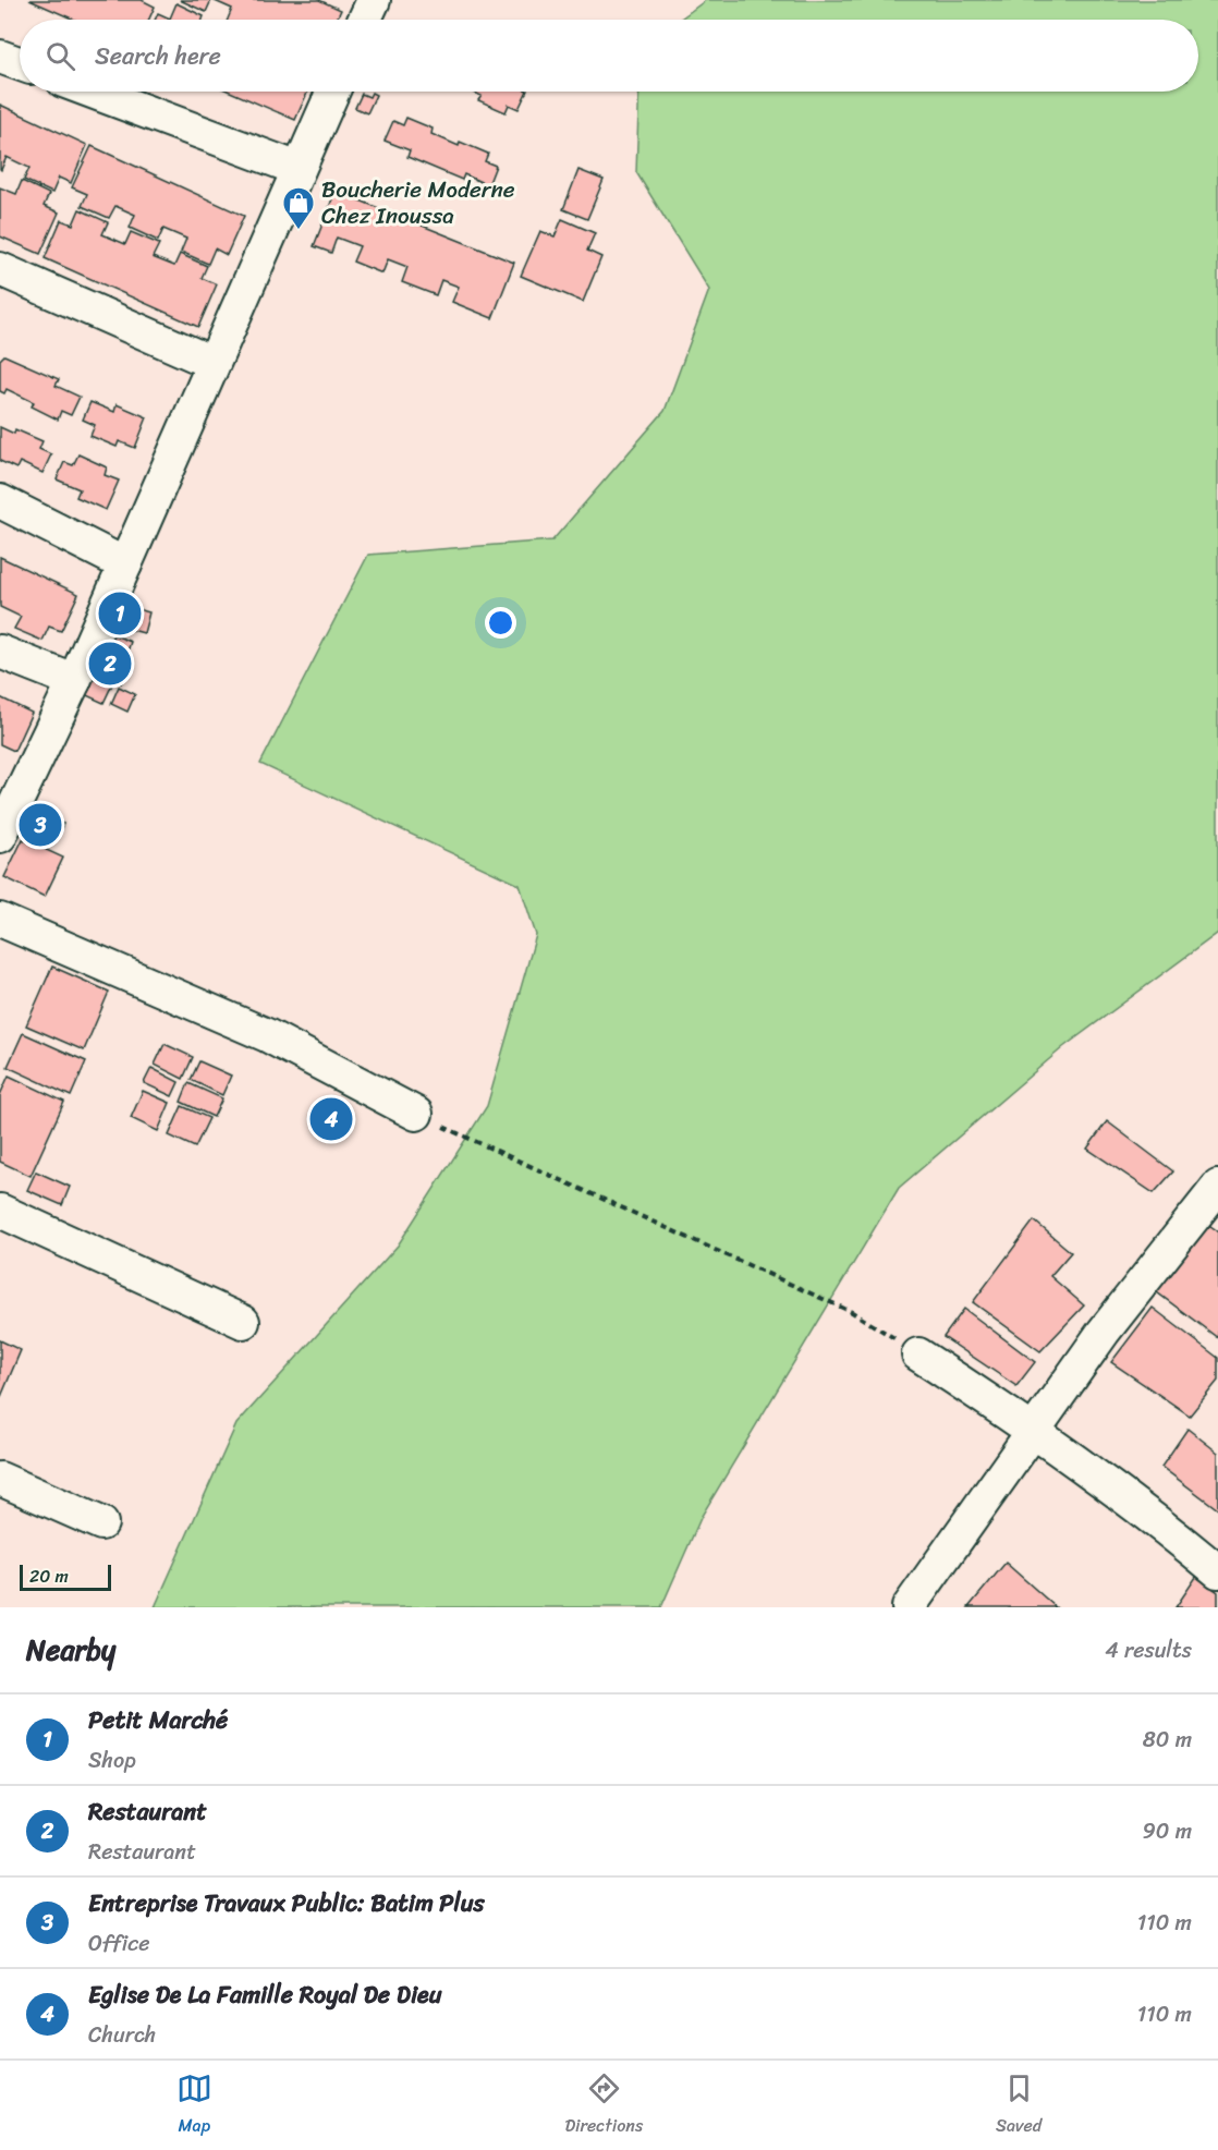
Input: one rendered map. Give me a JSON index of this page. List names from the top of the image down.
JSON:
{
  "places": {
    "shop": ["Boucherie Moderne Chez Inoussa"]
  },
  "scale_bar": "20 m",
  "page": {
    "search": "Search here",
    "pins": [
      "1",
      "2",
      "3",
      "4"
    ],
    "scale": "20 m",
    "heading": ["Nearby", "4 results"],
    "list": [
      {
        "mark": "1",
        "name": "Petit Marché",
        "note": "Shop",
        "value": "80 m"
      },
      {
        "mark": "2",
        "name": "Restaurant",
        "note": "Restaurant",
        "value": "90 m"
      },
      {
        "mark": "3",
        "name": "Entreprise Travaux Public: Batim Plus",
        "note": "Office",
        "value": "110 m"
      },
      {
        "mark": "4",
        "name": "Eglise De La Famille Royal De Dieu",
        "note": "Church",
        "value": "110 m"
      }
    ],
    "nav": ["Map", "Directions", "Saved"]
  }
}
